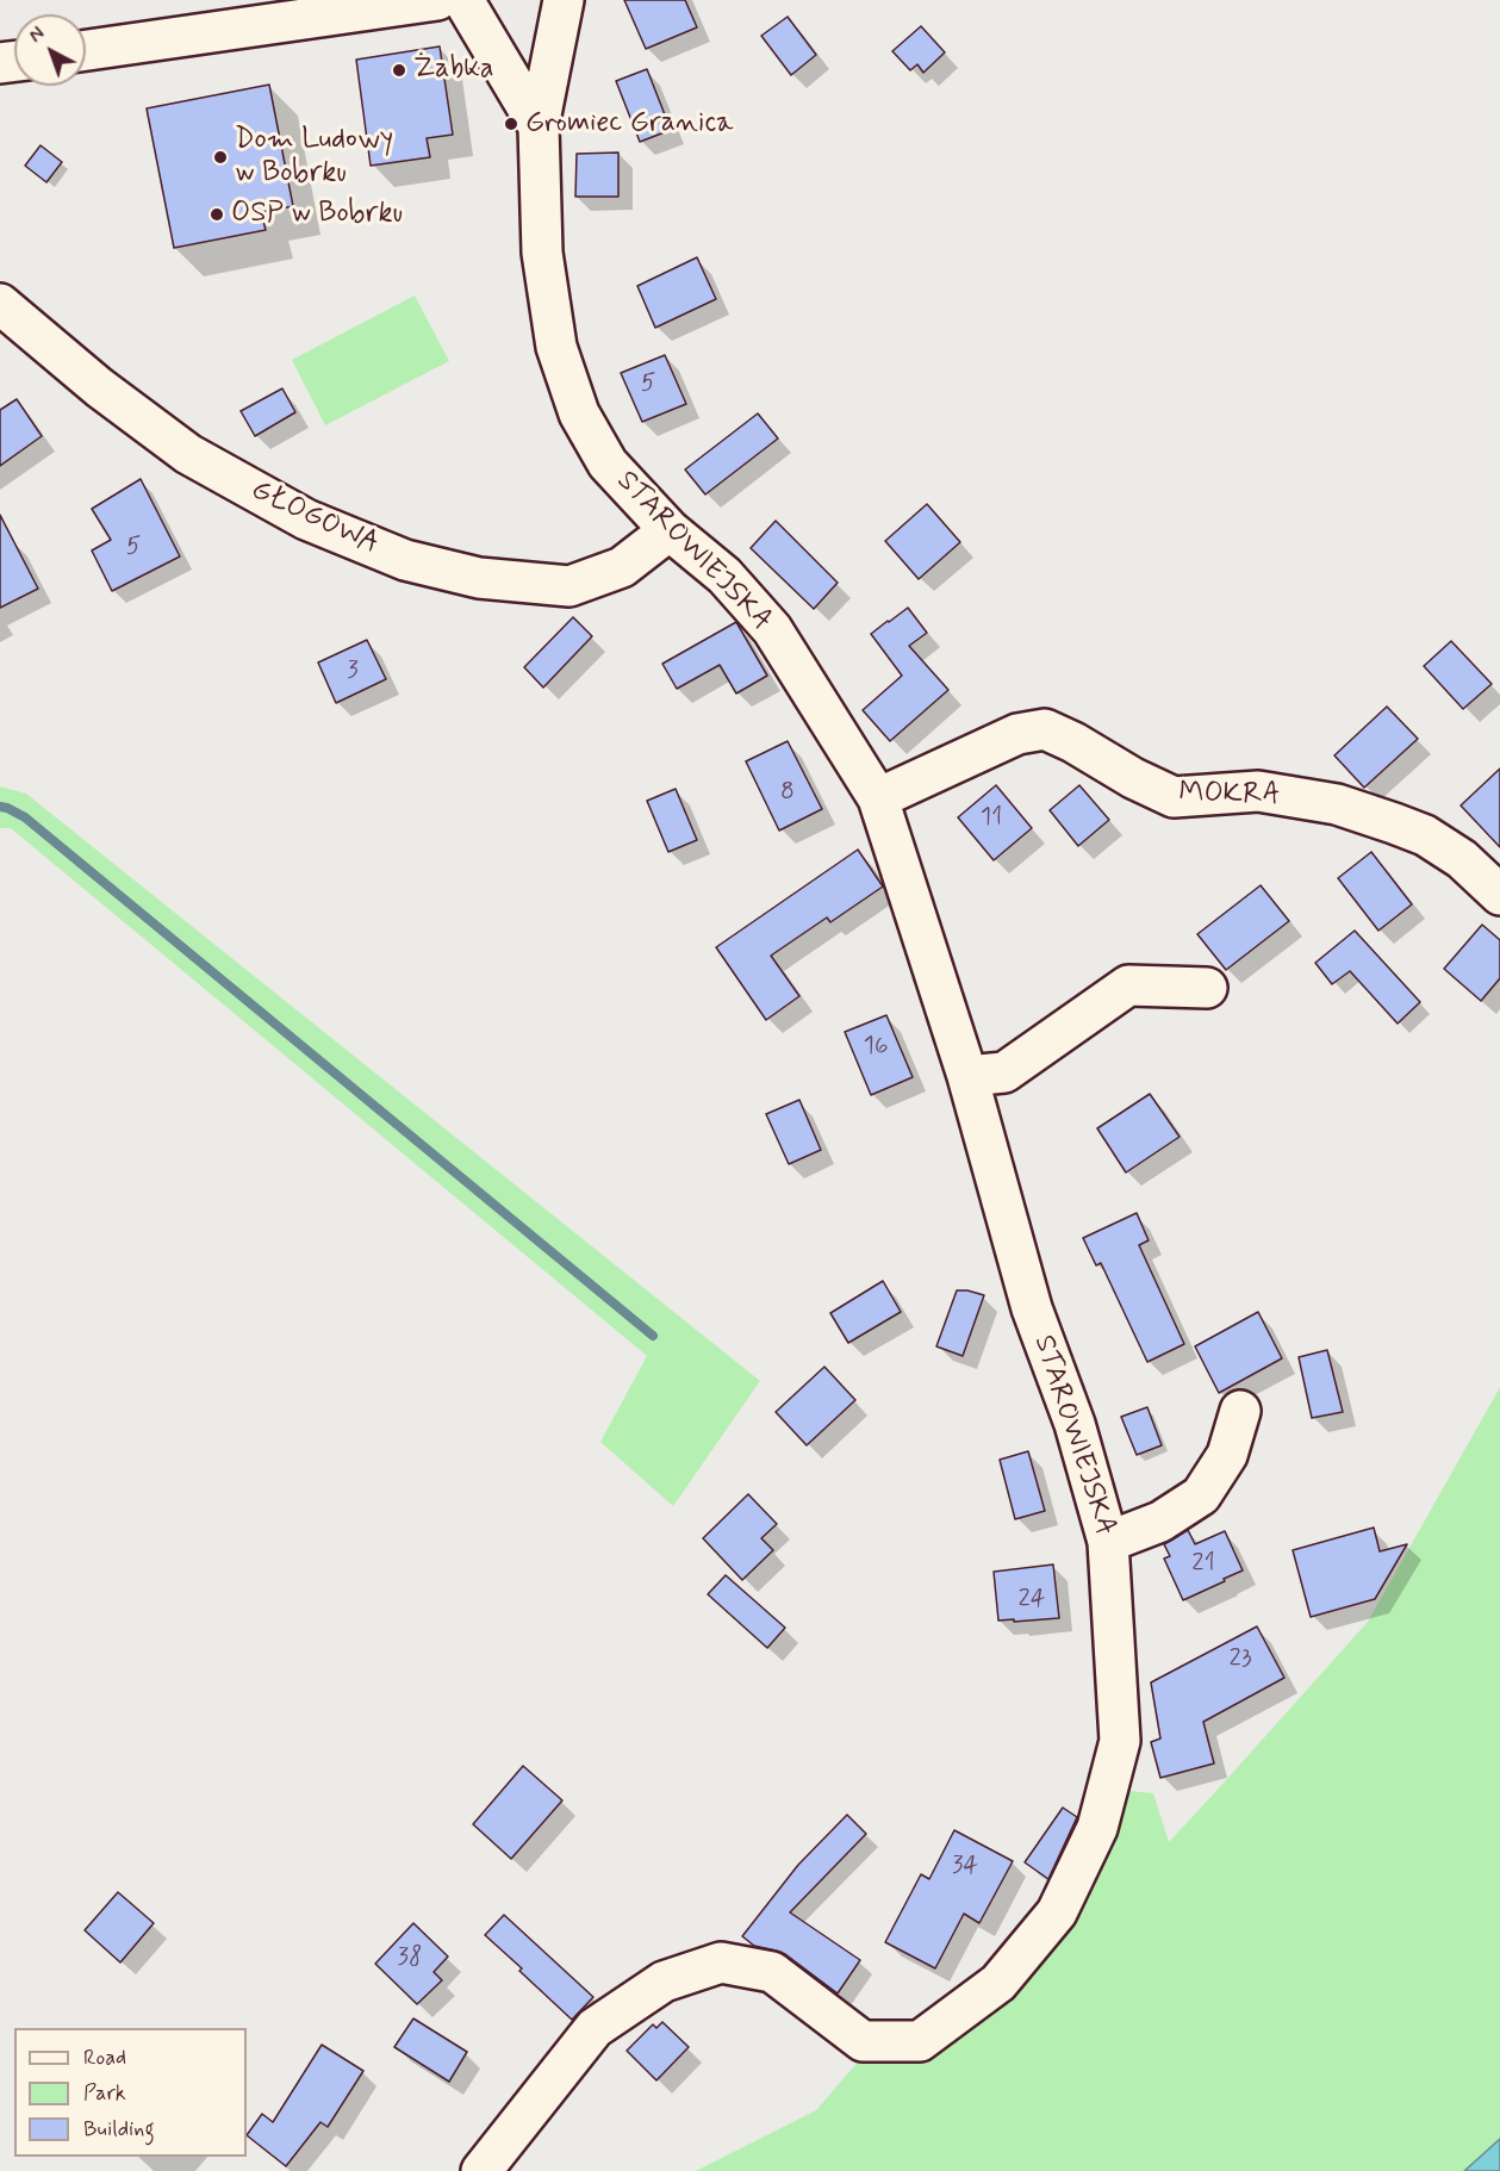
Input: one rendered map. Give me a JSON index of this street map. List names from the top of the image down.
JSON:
{
  "streets": {
    "street": ["GŁOGOWA", "STAROWIEJSKA", "MOKRA"]
  },
  "crossings": [
    ["GŁOGOWA", "STAROWIEJSKA"],
    ["STAROWIEJSKA", "MOKRA"]
  ],
  "places": [
    "Żabka",
    "Gromiec Granica",
    "Dom Ludowy w Bobrku",
    "OSP w Bobrku"
  ],
  "house_numbers": [
    "5",
    "5",
    "3",
    "8",
    "11",
    "16",
    "21",
    "24",
    "23",
    "34",
    "38"
  ],
  "legend": ["Road", "Park", "Building"],
  "north": "top left"
}
